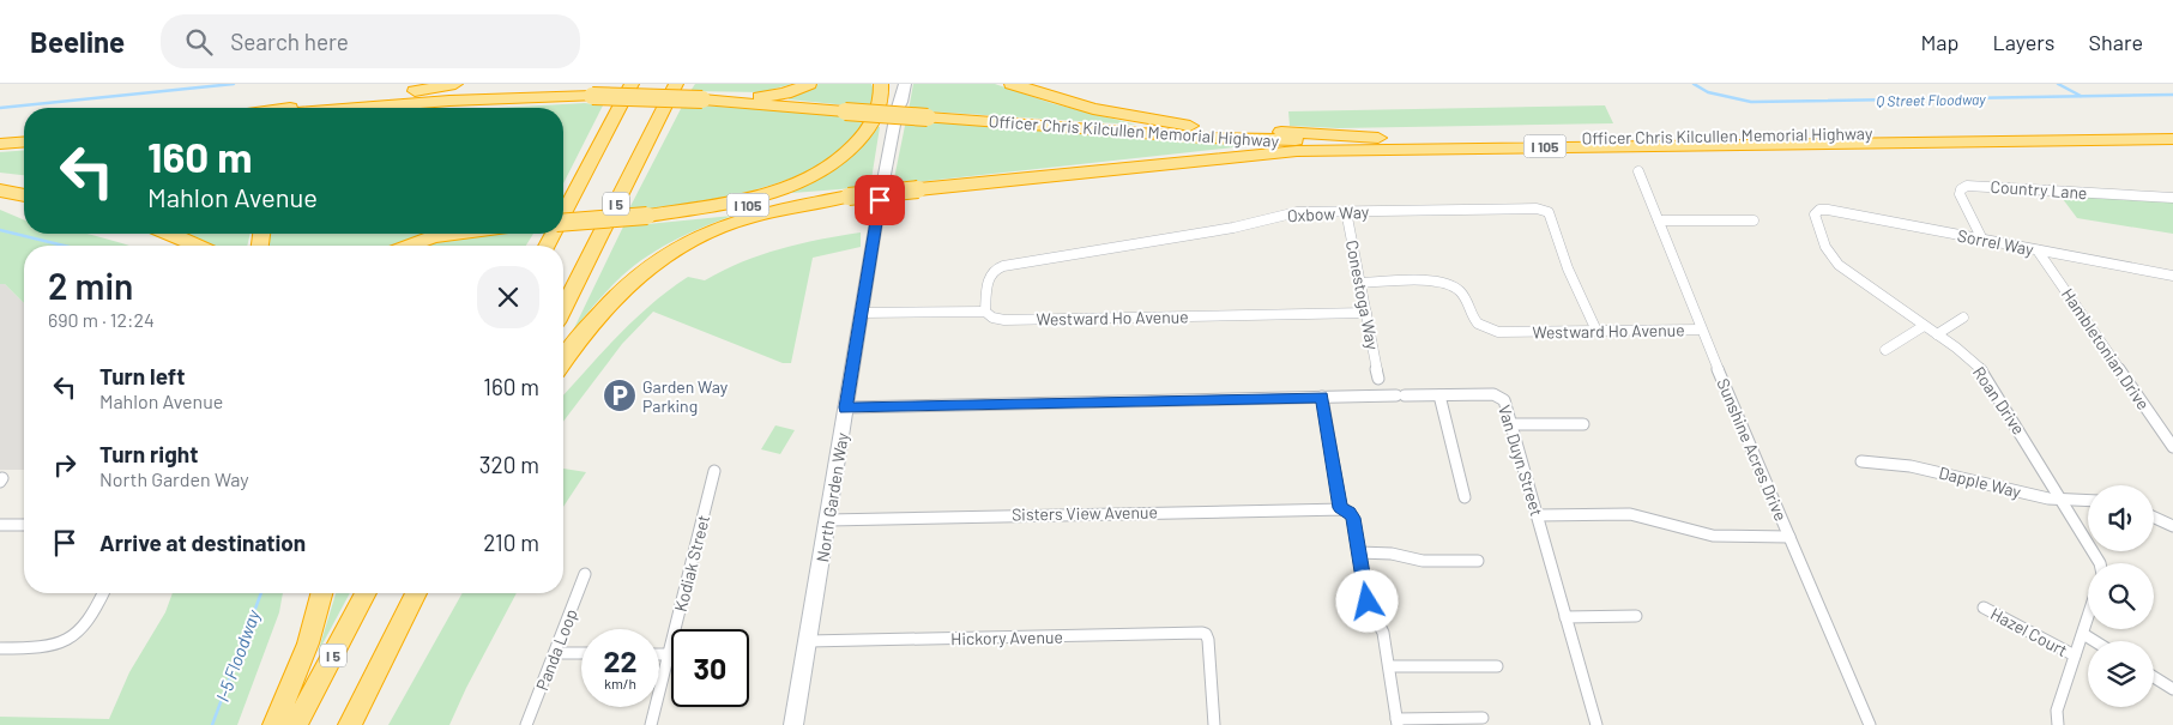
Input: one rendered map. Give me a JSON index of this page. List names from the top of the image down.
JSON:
{
  "streets": {
    "highway": ["Officer Chris Kilcullen Memorial Highway", "I 105", "I 5"],
    "street": [
      "Country Lane",
      "Oxbow Way",
      "Sorrel Way",
      "Conestoga Way",
      "Westward Ho Avenue",
      "Hambletonian Drive",
      "Roan Drive",
      "Sunshine Acres Drive",
      "Van Duyn Street",
      "Dapple Way",
      "North Garden Way",
      "Sisters View Avenue",
      "Kodiak Street",
      "Hazel Court",
      "Hickory Avenue",
      "Panda Loop"
    ]
  },
  "crossings": [
    ["Country Lane", "Sorrel Way"],
    ["Oxbow Way", "Conestoga Way"],
    ["Oxbow Way", "Westward Ho Avenue"],
    ["Sorrel Way", "Hambletonian Drive"],
    ["Sorrel Way", "Roan Drive"],
    ["Conestoga Way", "Westward Ho Avenue"],
    ["Westward Ho Avenue", "Sunshine Acres Drive"],
    ["Westward Ho Avenue", "North Garden Way"],
    ["Roan Drive", "Dapple Way"],
    ["Van Duyn Street", "North Garden Way"],
    ["North Garden Way", "Sisters View Avenue"],
    ["North Garden Way", "Hickory Avenue"]
  ],
  "water": ["Q Street Floodway", "I-5 Floodway"],
  "places": {
    "parking": ["Garden Way Parking"]
  },
  "page": {
    "header": "Beeline",
    "search": "Search here",
    "nav": ["Map", "Layers", "Share"],
    "turn": ["160 m", "Mahlon Avenue"],
    "heading": ["2 min", "690 m · 12:24"],
    "list": [
      {
        "name": "Turn left",
        "note": "Mahlon Avenue",
        "value": "160 m"
      },
      {
        "name": "Turn right",
        "note": "North Garden Way",
        "value": "320 m"
      },
      {
        "name": "Arrive at destination",
        "value": "210 m"
      }
    ],
    "speed": "22 km/h",
    "limit": "30"
  }
}
